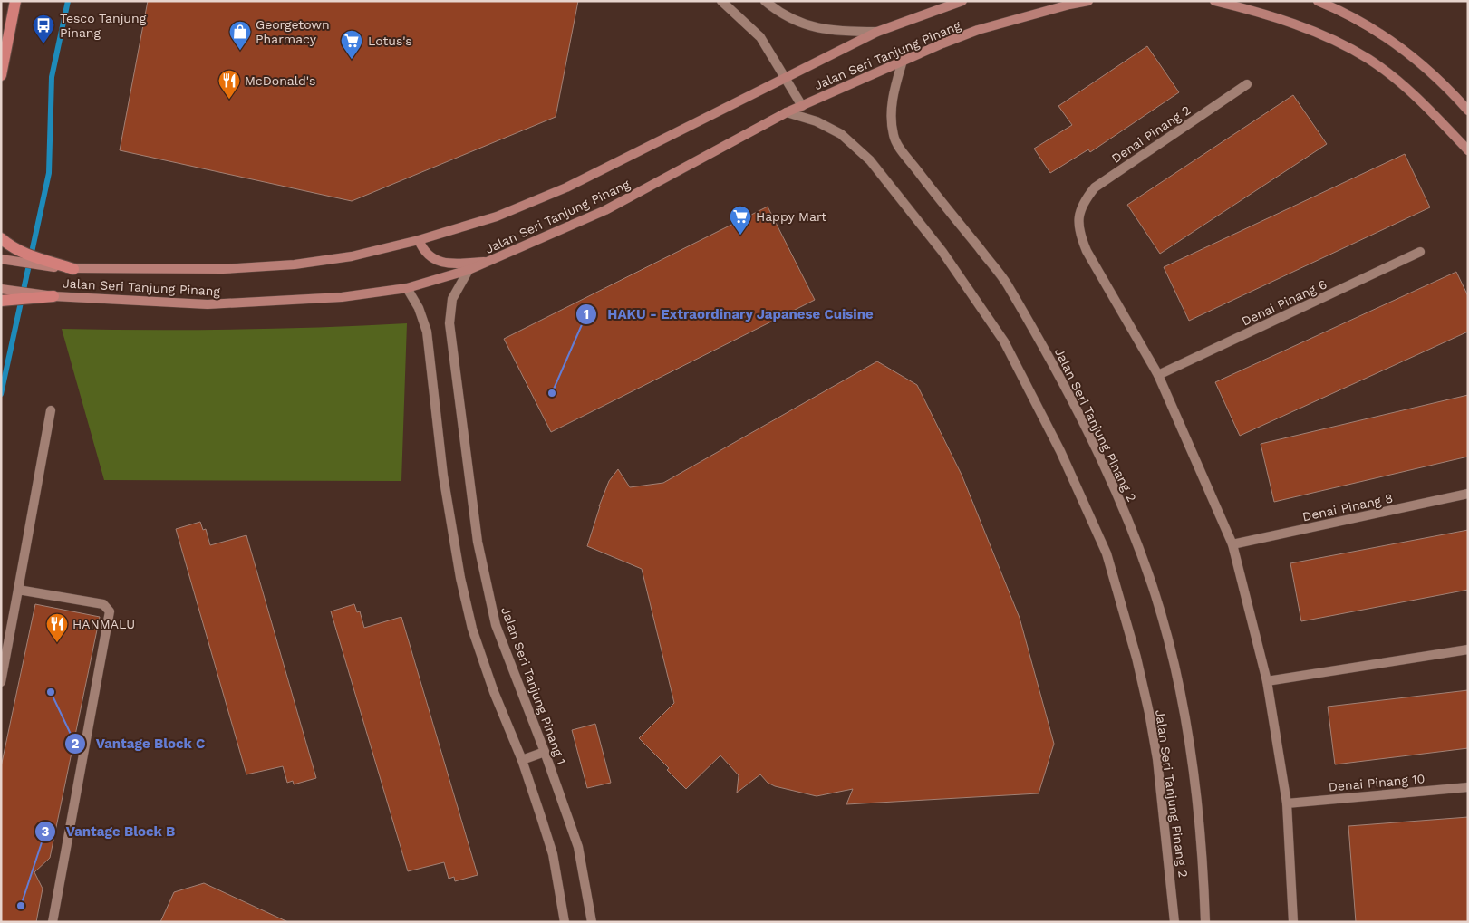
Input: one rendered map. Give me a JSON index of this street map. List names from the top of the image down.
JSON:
{
  "streets": {
    "main road": ["Jalan Seri Tanjung Pinang"],
    "street": [
      "Denai Pinang 2",
      "Denai Pinang 6",
      "Jalan Seri Tanjung Pinang 2",
      "Denai Pinang 8",
      "Jalan Seri Tanjung Pinang 1",
      "Denai Pinang 10"
    ]
  },
  "crossings": [
    ["Jalan Seri Tanjung Pinang", "Jalan Seri Tanjung Pinang 2"],
    ["Jalan Seri Tanjung Pinang", "Jalan Seri Tanjung Pinang 1"],
    ["Denai Pinang 2", "Denai Pinang 6"]
  ],
  "places": {
    "bus stop": ["Tesco Tanjung Pinang"],
    "shop": ["Georgetown Pharmacy"],
    "supermarket": ["Lotus's", "Happy Mart"],
    "restaurant": ["McDonald's", "HANMALU"],
    "other": ["HAKU - Extraordinary Japanese Cuisine", "Vantage Block C", "Vantage Block B"]
  }
}
